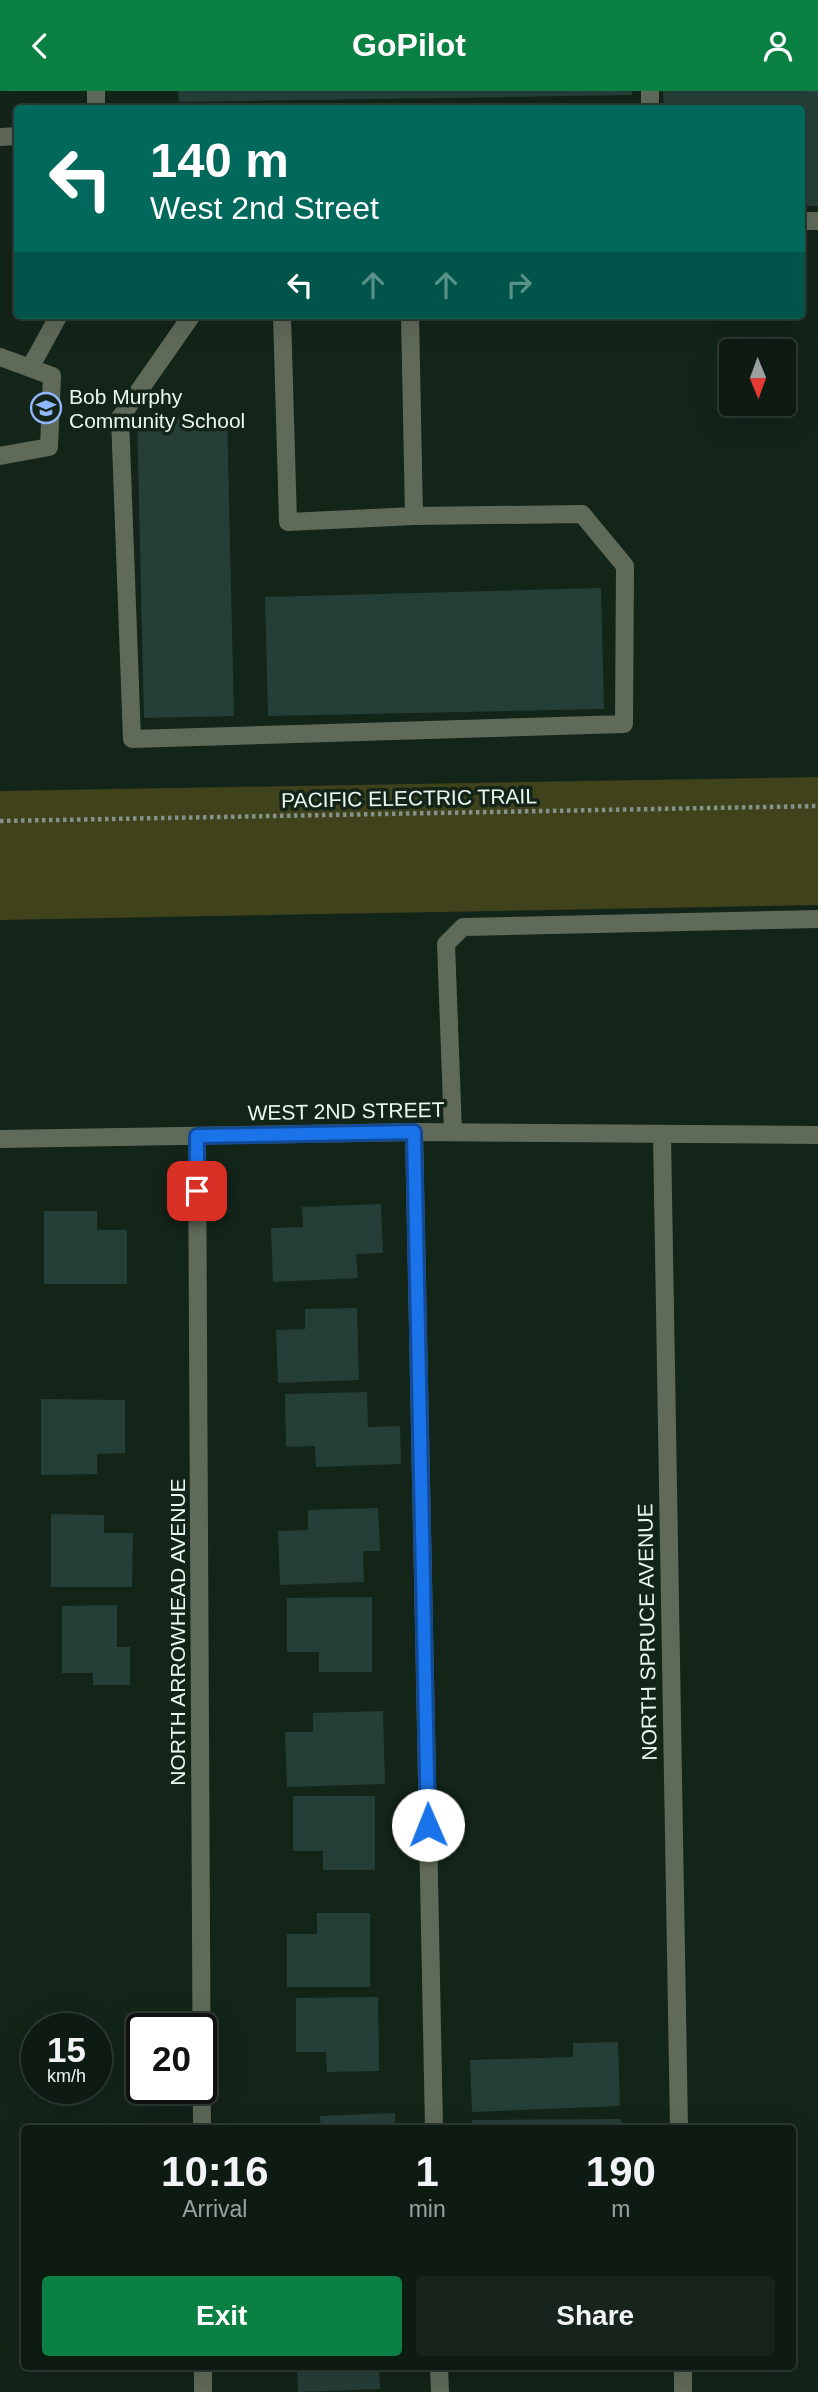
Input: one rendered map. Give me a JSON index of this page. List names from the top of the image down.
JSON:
{
  "streets": {
    "street": ["WEST 2ND STREET", "NORTH ARROWHEAD AVENUE", "NORTH SPRUCE AVENUE"],
    "path": ["PACIFIC ELECTRIC TRAIL"]
  },
  "crossings": [
    ["WEST 2ND STREET", "NORTH ARROWHEAD AVENUE"],
    ["WEST 2ND STREET", "NORTH SPRUCE AVENUE"]
  ],
  "places": {
    "school or university": ["Bob Murphy Community School"]
  },
  "north": "bottom",
  "page": {
    "header": "GoPilot",
    "turn": ["140 m", "West 2nd Street"],
    "speed": "15 km/h",
    "limit": "20",
    "eta": [
      "10:16",
      "Arrival",
      "1",
      "min",
      "190",
      "m"
    ],
    "buttons": ["Exit", "Share"]
  }
}
